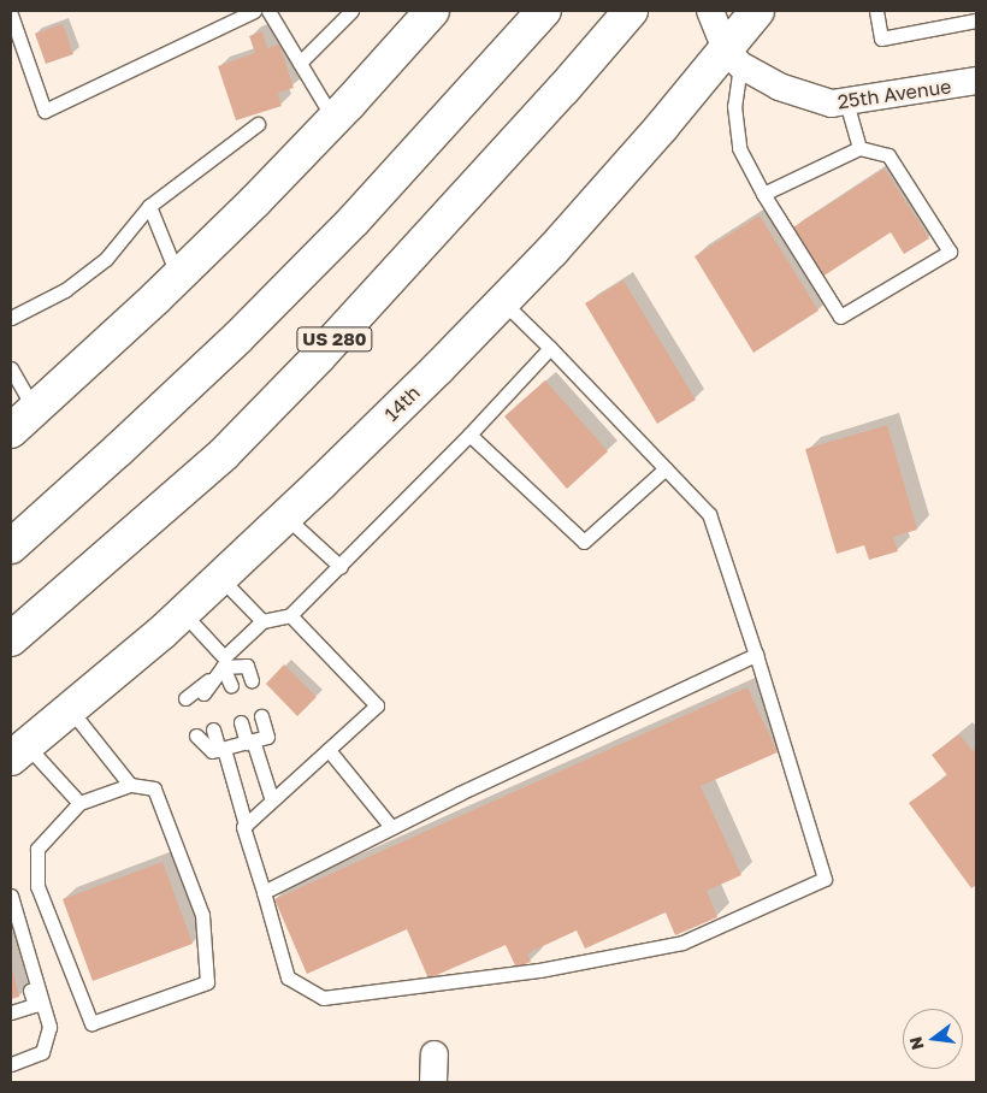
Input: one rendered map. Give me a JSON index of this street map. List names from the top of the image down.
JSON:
{
  "streets": {
    "main road": ["US 280", "14th"],
    "street": ["25th Avenue"]
  },
  "crossings": [
    ["25th Avenue", "14th"]
  ],
  "north": "left"
}
